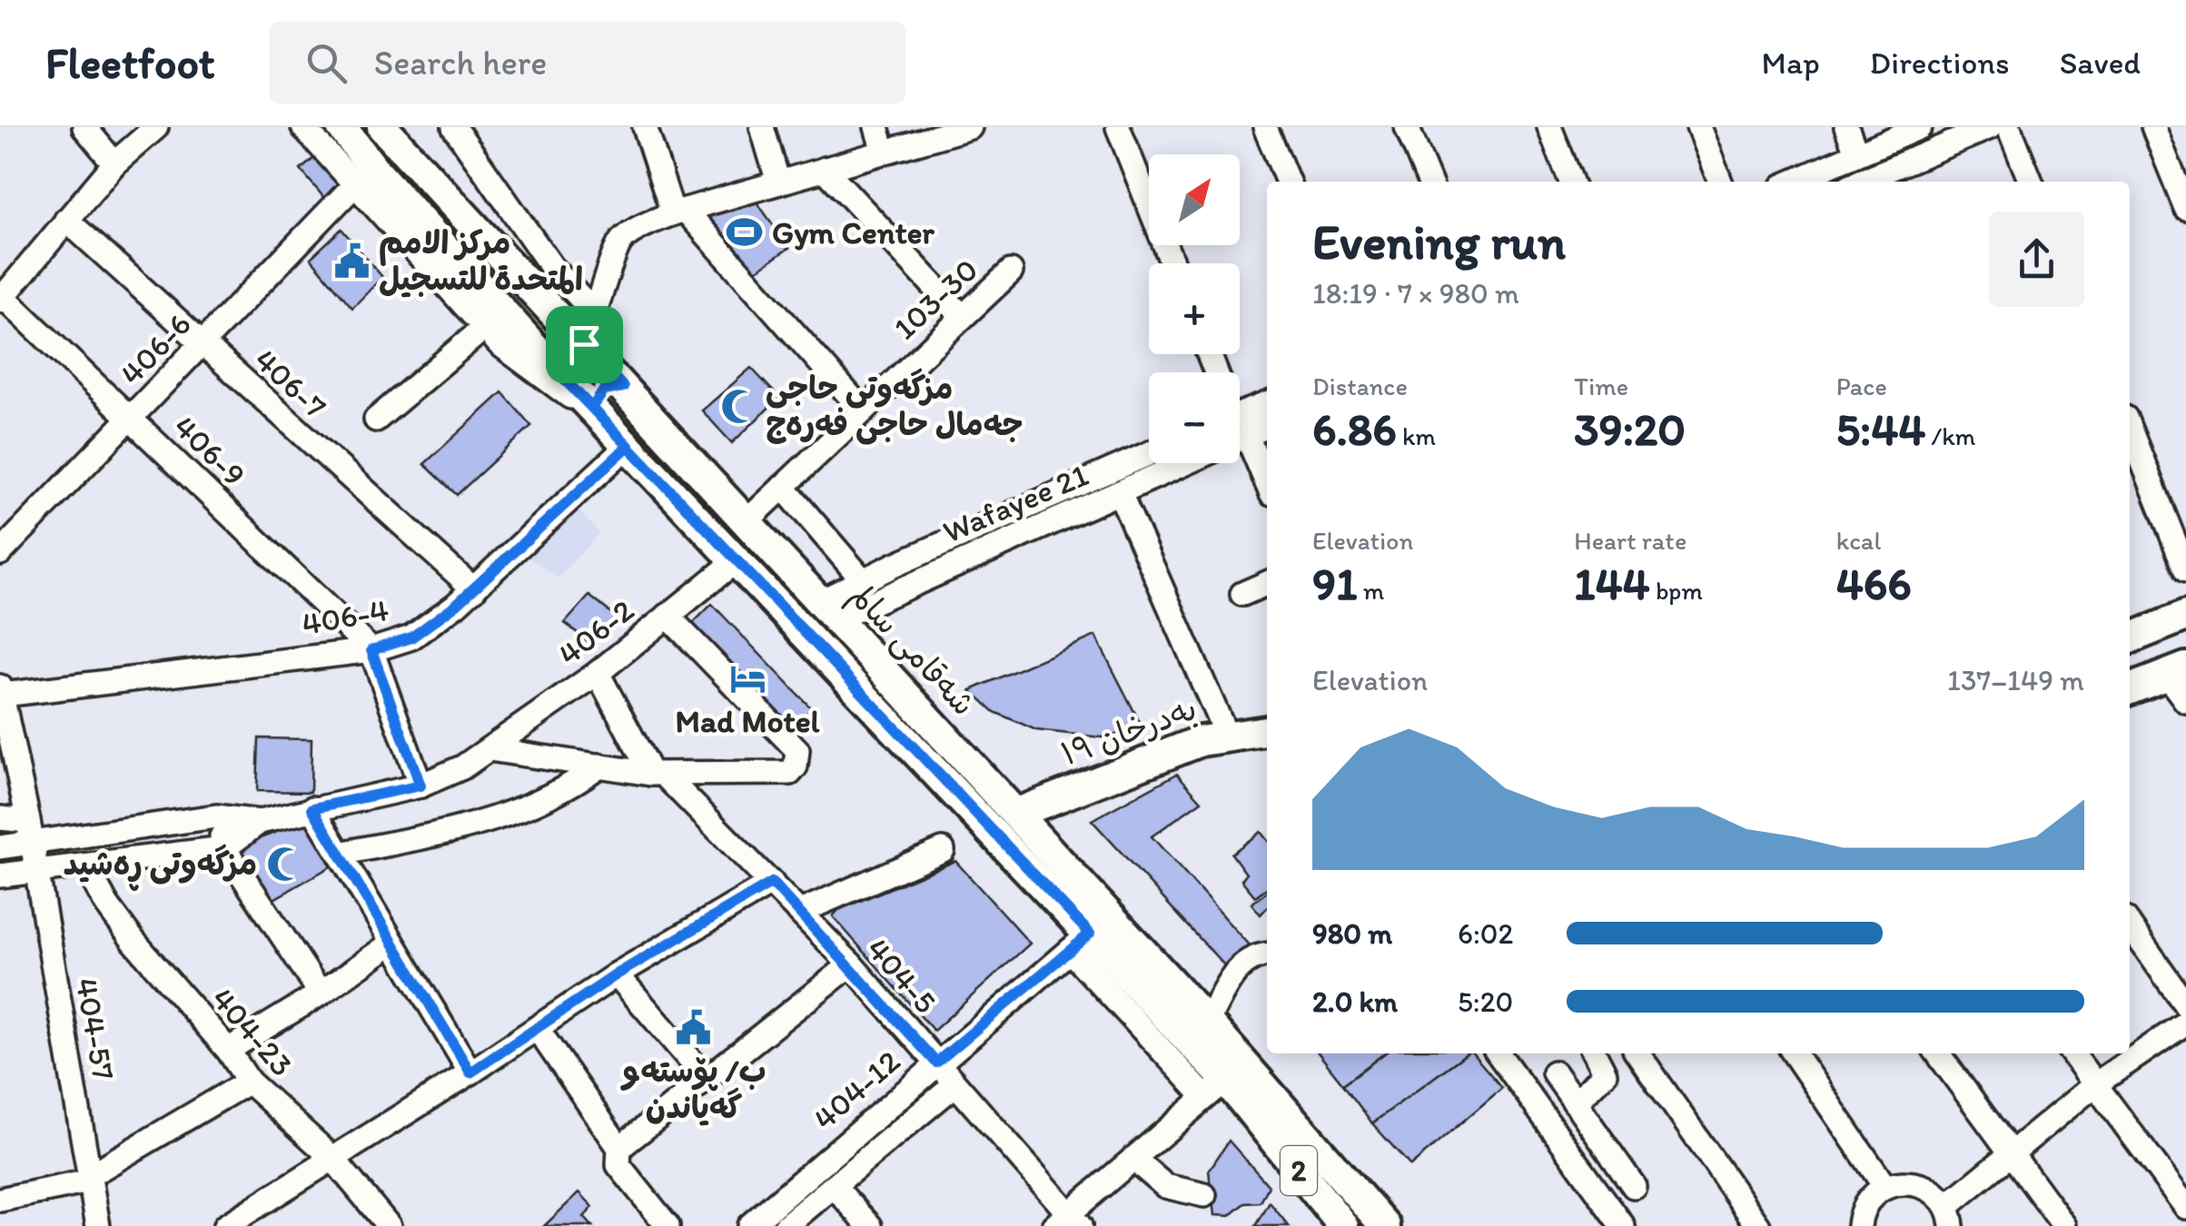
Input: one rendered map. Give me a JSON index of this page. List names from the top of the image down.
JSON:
{
  "streets": {
    "main road": ["شەقامی سالم", "بەدرخان ١٩", "2"],
    "street": [
      "103-30",
      "406-6",
      "406-7",
      "406-9",
      "Wafayee 21",
      "406-4",
      "406-2",
      "404-5",
      "404-57",
      "404-23",
      "404-12"
    ]
  },
  "crossings": [
    ["103-30", "شەقامی سالم"],
    ["406-6", "406-7"],
    ["406-6", "406-9"],
    ["406-7", "406-4"],
    ["406-9", "406-4"],
    ["Wafayee 21", "شەقامی سالم"],
    ["406-4", "شەقامی سالم"],
    ["406-4", "404-57"],
    ["406-2", "شەقامی سالم"],
    ["406-2", "404-5"],
    ["شەقامی سالم", "بەدرخان ١٩"],
    ["شەقامی سالم", "404-12"],
    ["404-5", "404-12"]
  ],
  "places": {
    "sports": ["Gym Center"],
    "public building": ["مركز الامم المتحدة للتسجيل", "ب/ پۆستەو گەیاندن"],
    "mosque": ["مزگه‌وتی حاجی جەمال حاجی فەرەج", "مزگەوتی ڕەشید"],
    "hotel": ["Mad Motel"]
  },
  "north": "top right",
  "page": {
    "header": "Fleetfoot",
    "search": "Search here",
    "nav": ["Map", "Directions", "Saved"],
    "map_buttons": ["+", "−"],
    "heading": ["Evening run", "18:19 · 7 × 980 m"],
    "stats": [
      ["Distance", "6.86 km"],
      ["Time", "39:20"],
      ["Pace", "5:44 /km"],
      ["Elevation", "91 m"],
      ["Heart rate", "144 bpm"],
      ["kcal", "466"]
    ],
    "chart": ["Elevation", "137–149 m"],
    "list": [
      {
        "name": "980 m",
        "note": "6:02"
      },
      {
        "name": "2.0 km",
        "note": "5:20"
      }
    ]
  }
}
